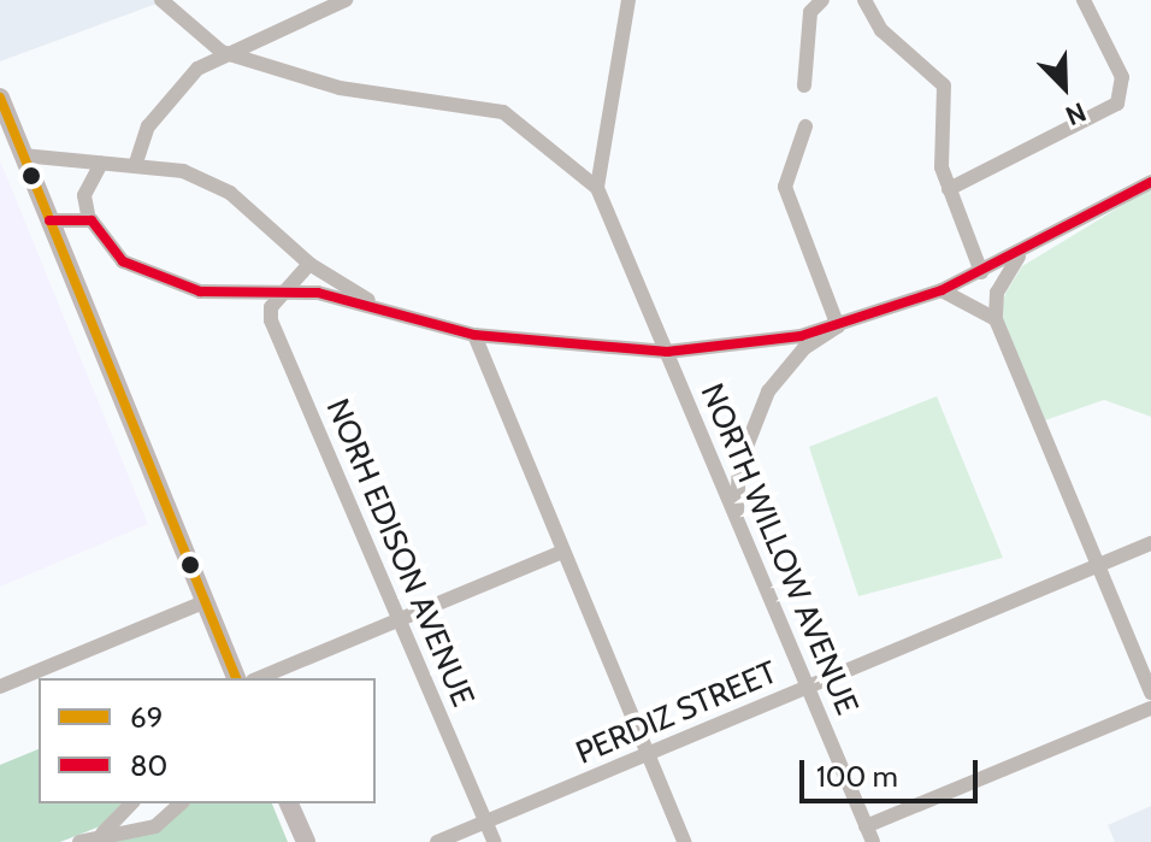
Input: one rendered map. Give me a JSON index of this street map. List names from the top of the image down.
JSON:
{
  "streets": {
    "street": ["NORTH WILLOW AVENUE", "NORH EDISON AVENUE", "PERDIZ STREET"]
  },
  "crossings": [
    ["NORTH WILLOW AVENUE", "PERDIZ STREET"],
    ["NORH EDISON AVENUE", "PERDIZ STREET"]
  ],
  "lines": ["transit line 69", "transit line 80"],
  "legend": ["69", "80"],
  "scale_bar": "100 m",
  "north": "bottom right"
}
